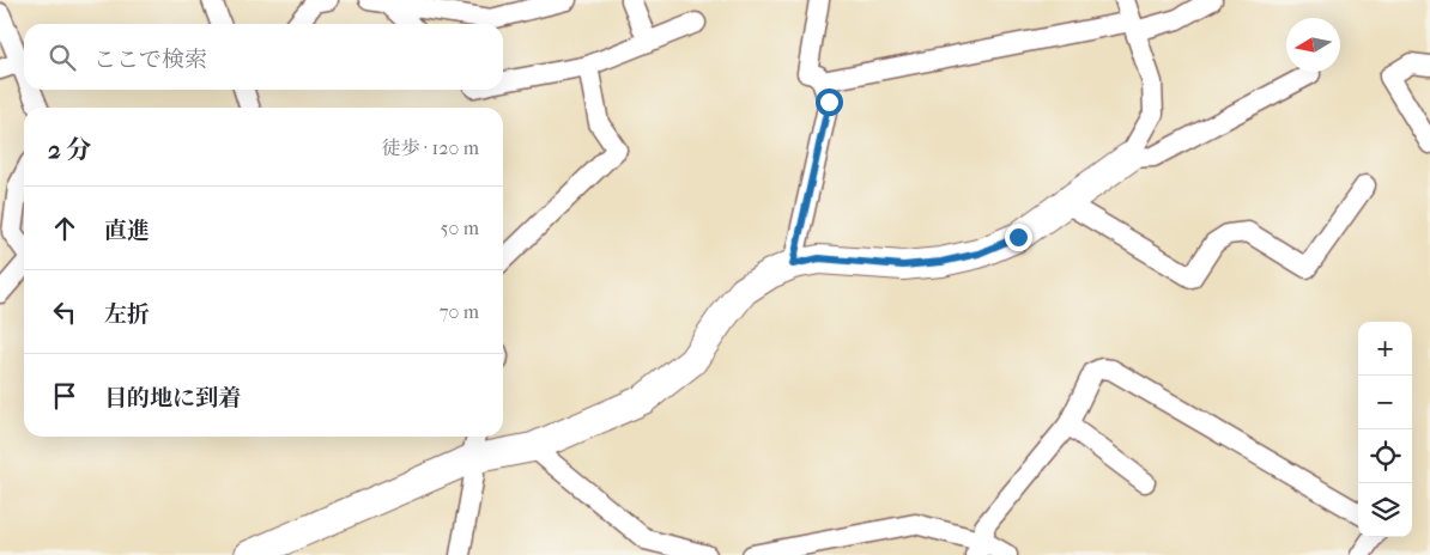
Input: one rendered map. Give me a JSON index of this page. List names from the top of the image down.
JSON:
{
  "north": "left",
  "page": {
    "search": "ここで検索",
    "heading": ["2 分", "徒歩 · 120 m"],
    "list": [
      ["直進", "50 m"],
      ["左折", "70 m"],
      "目的地に到着"
    ],
    "map_buttons": ["+", "−"]
  }
}
